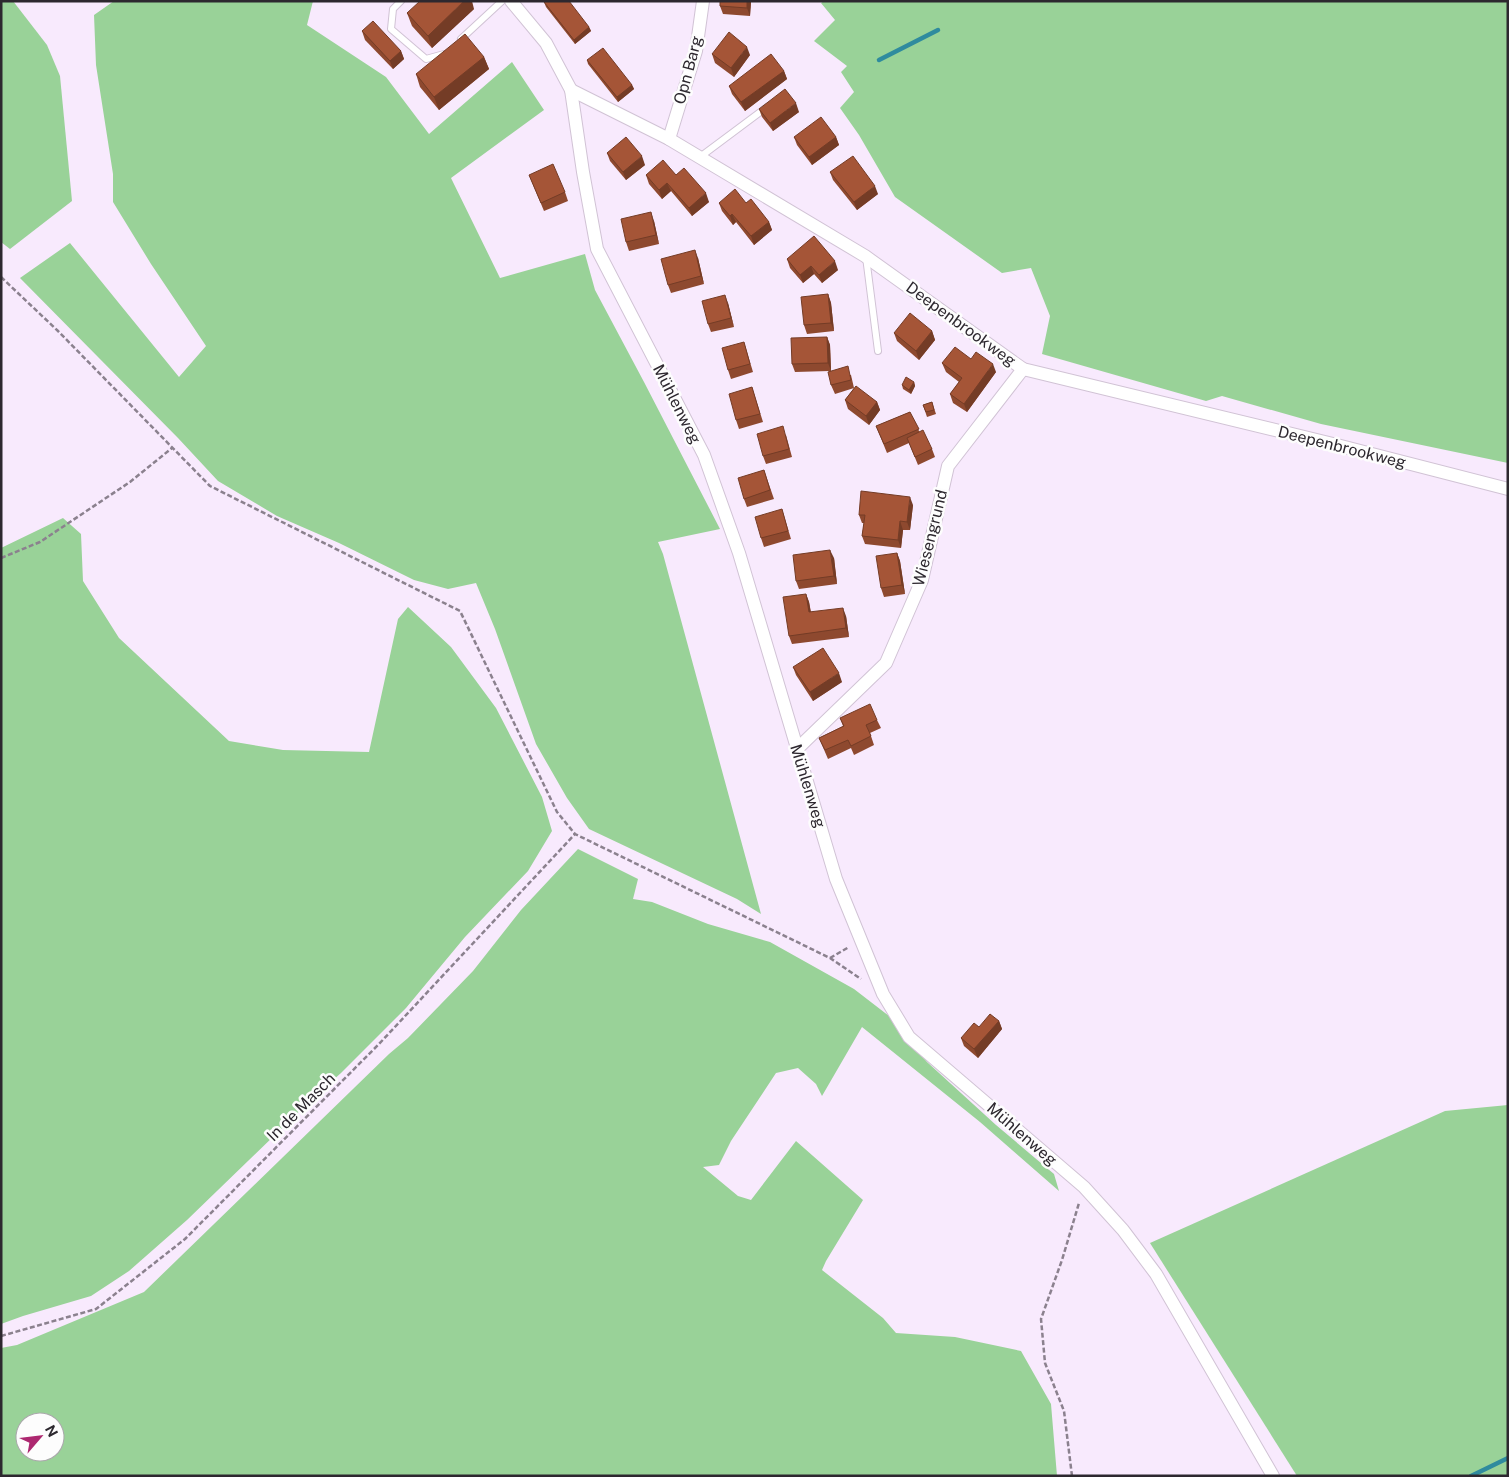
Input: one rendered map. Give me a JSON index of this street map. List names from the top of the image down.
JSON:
{
  "streets": {
    "street": [
      "Opn Barg",
      "Deepenbrookweg",
      "Mühlenweg",
      "Wiesengrund"
    ],
    "path": ["In de Masch"]
  },
  "crossings": [
    ["Opn Barg", "Deepenbrookweg"],
    ["Deepenbrookweg", "Mühlenweg"],
    ["Deepenbrookweg", "Wiesengrund"],
    ["Mühlenweg", "Wiesengrund"]
  ],
  "north": "top right"
}
